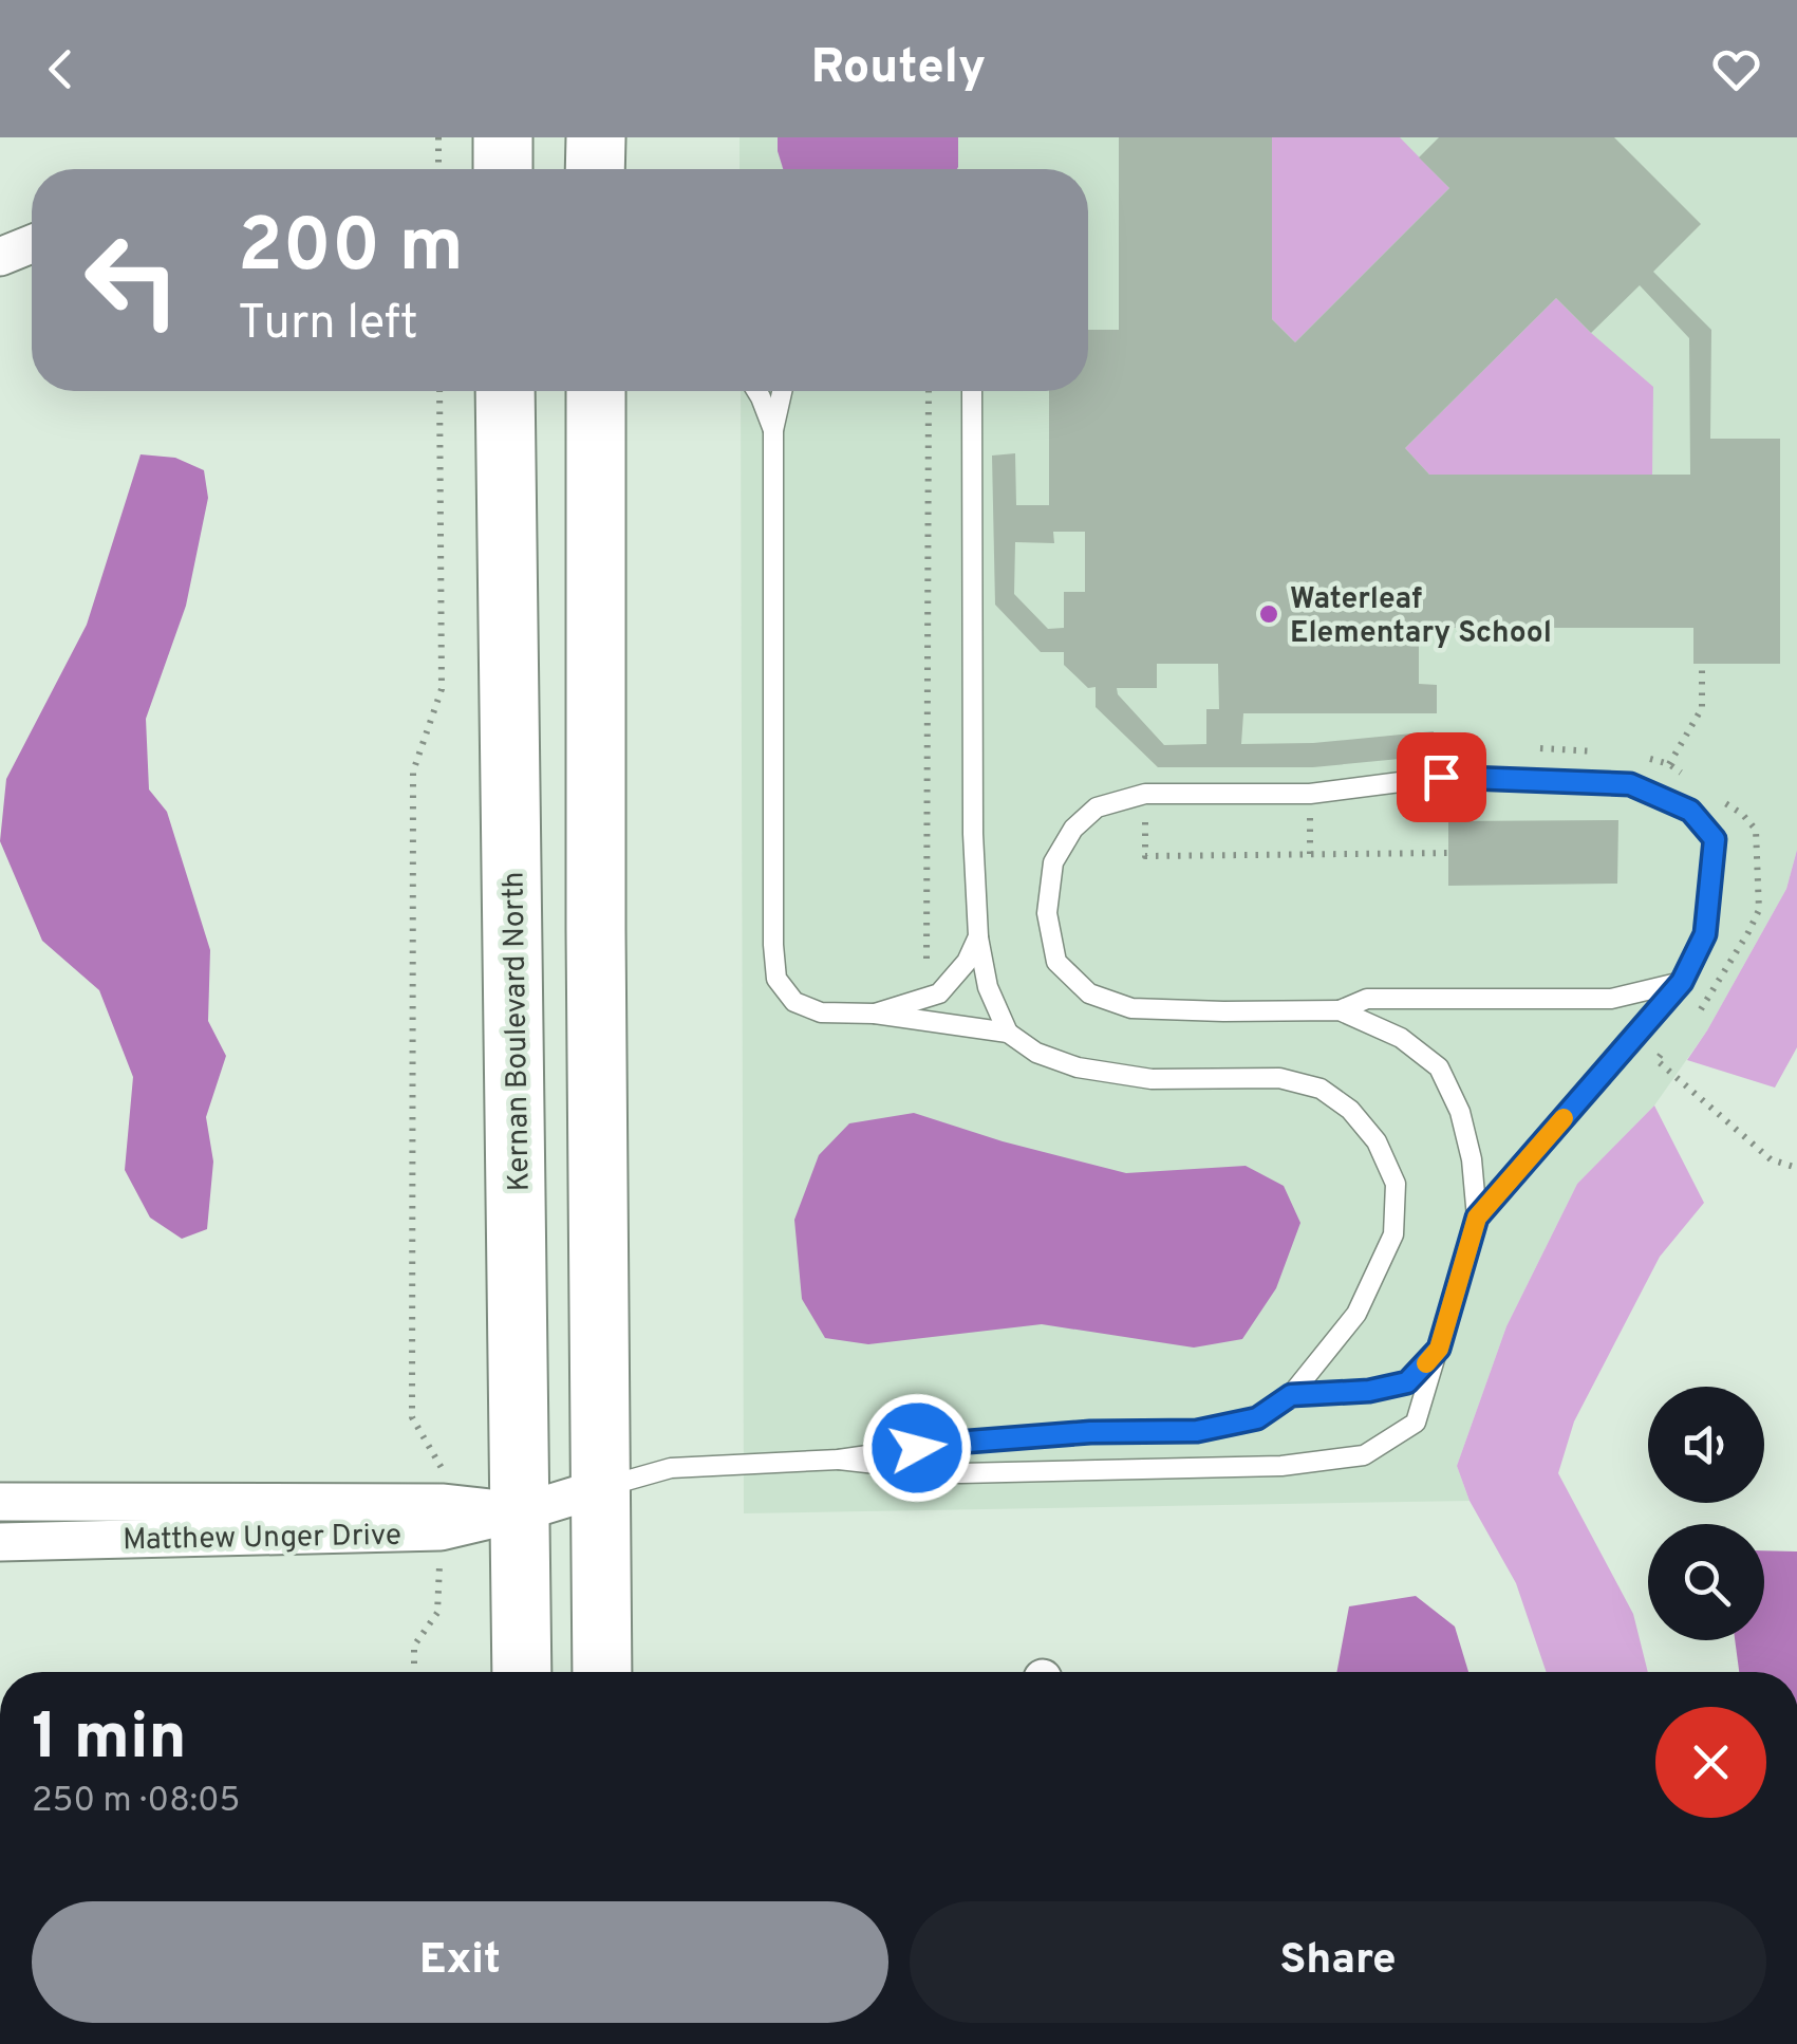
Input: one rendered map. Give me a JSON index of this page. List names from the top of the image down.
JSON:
{
  "streets": {
    "main road": ["Kernan Boulevard North"],
    "street": ["Matthew Unger Drive"]
  },
  "crossings": [
    ["Kernan Boulevard North", "Matthew Unger Drive"]
  ],
  "places": ["Waterleaf Elementary School"],
  "page": {
    "header": "Routely",
    "turn": ["200 m", "Turn left"],
    "heading": ["1 min", "250 m · 08:05"],
    "buttons": ["Exit", "Share"]
  }
}
